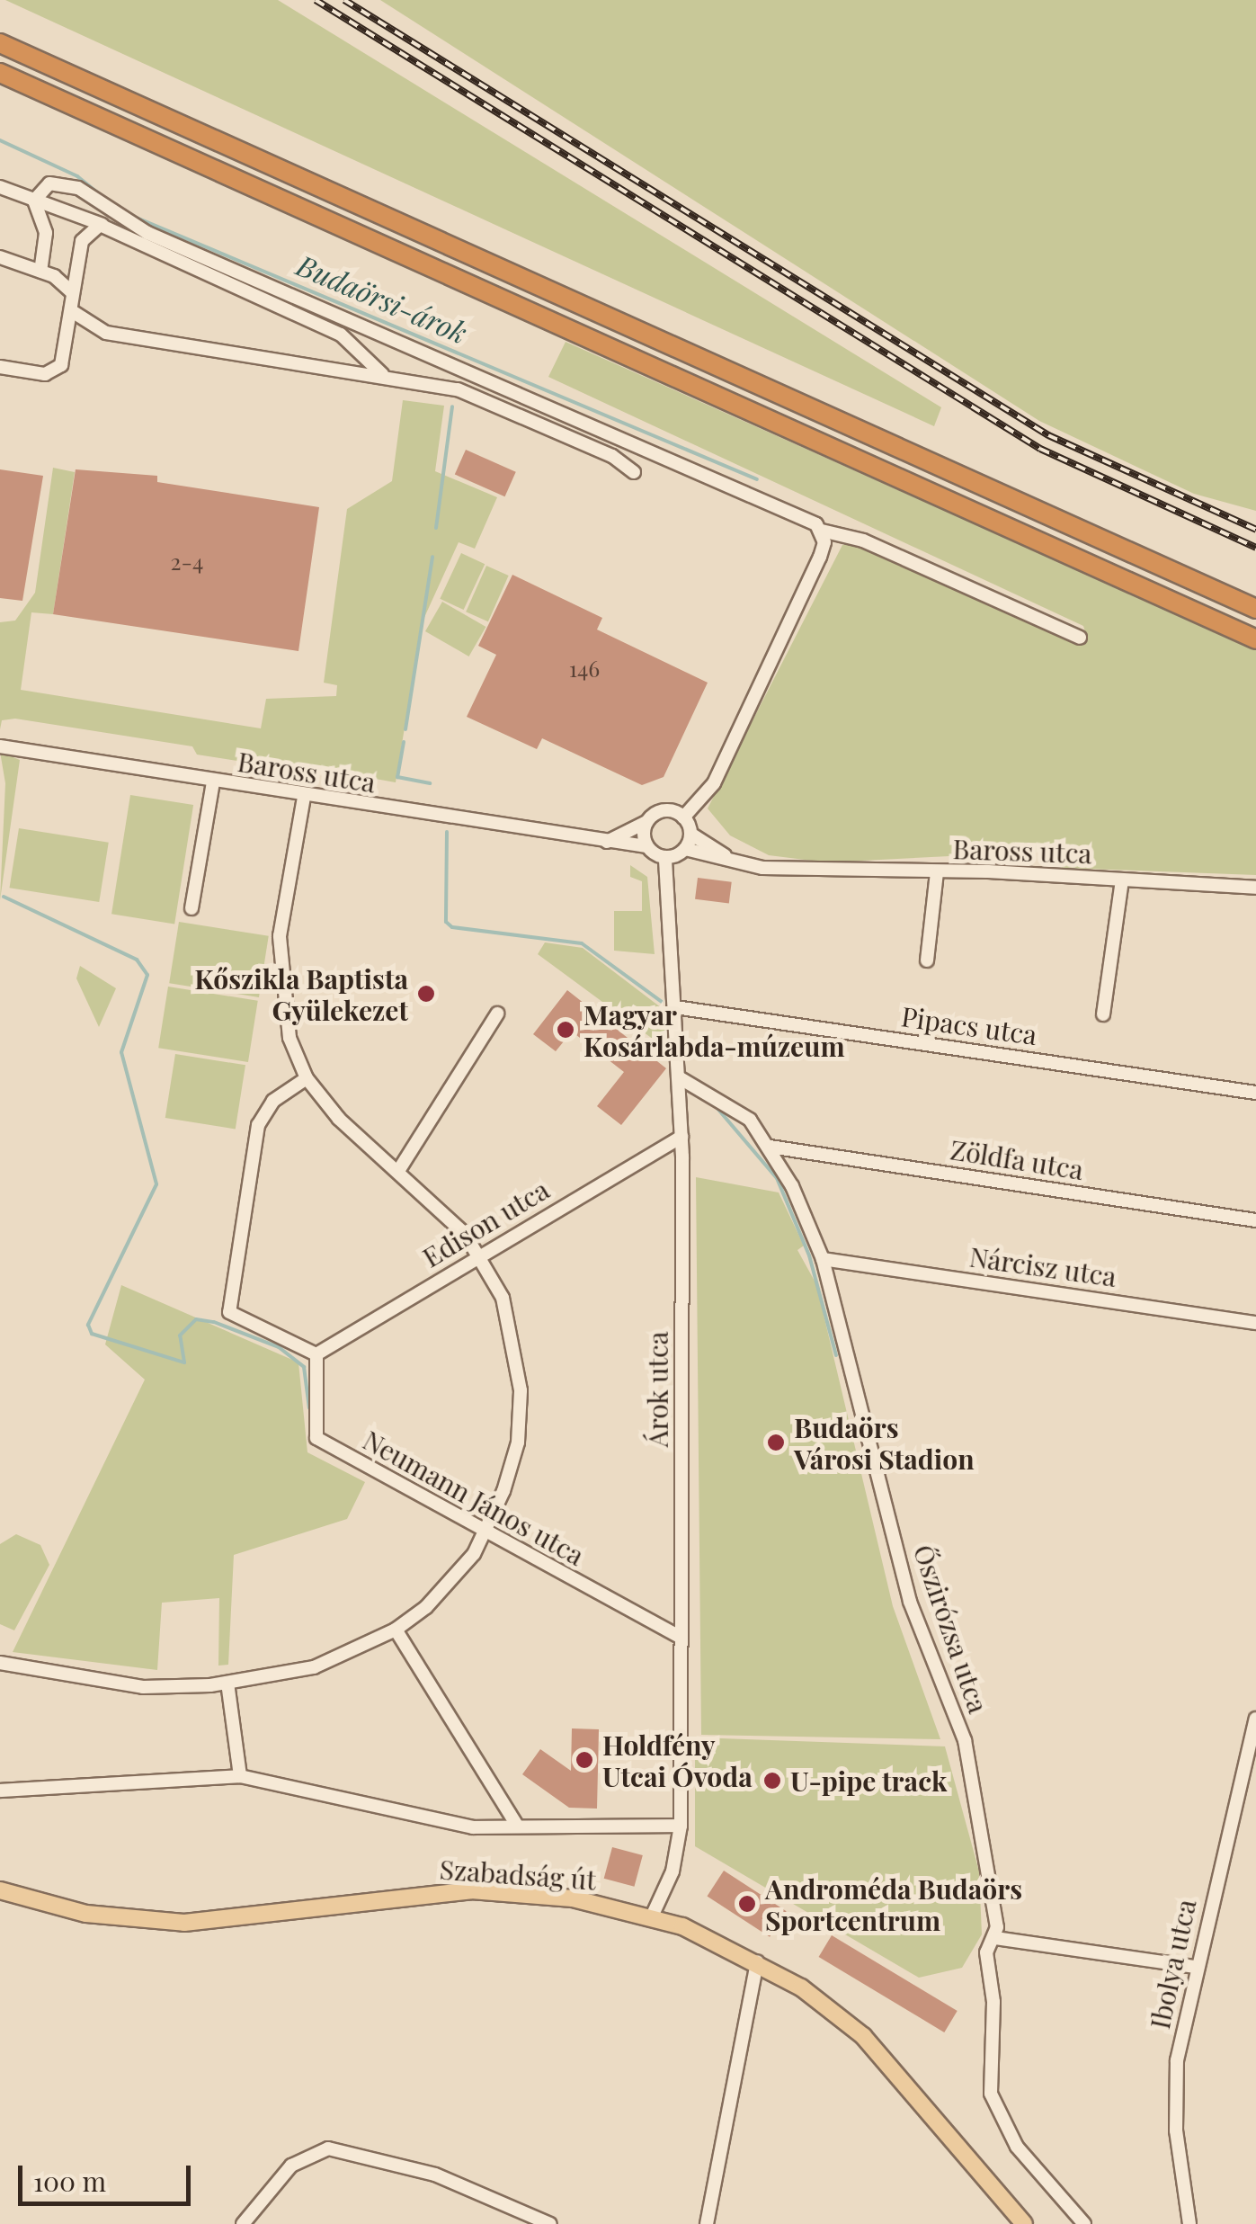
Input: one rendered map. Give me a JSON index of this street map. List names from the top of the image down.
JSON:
{
  "streets": {
    "main road": ["Szabadság út"],
    "street": [
      "Baross utca",
      "Pipacs utca",
      "Zöldfa utca",
      "Edison utca",
      "Nárcisz utca",
      "Árok utca",
      "Neumann János utca",
      "Őszirózsa utca",
      "Ibolya utca"
    ]
  },
  "crossings": [
    ["Baross utca", "Árok utca"],
    ["Pipacs utca", "Árok utca"],
    ["Zöldfa utca", "Őszirózsa utca"],
    ["Edison utca", "Árok utca"],
    ["Edison utca", "Neumann János utca"],
    ["Nárcisz utca", "Őszirózsa utca"],
    ["Árok utca", "Neumann János utca"],
    ["Árok utca", "Őszirózsa utca"],
    ["Árok utca", "Szabadság út"]
  ],
  "water": ["Budaörsi-árok"],
  "places": [
    "Kőszikla Baptista Gyülekezet",
    "Magyar Kosárlabda-múzeum",
    "Budaörs Városi Stadion",
    "Holdfény Utcai Óvoda",
    "U-pipe track",
    "Androméda Budaörs Sportcentrum"
  ],
  "house_numbers": ["2-4", "146"],
  "scale_bar": "100 m"
}
